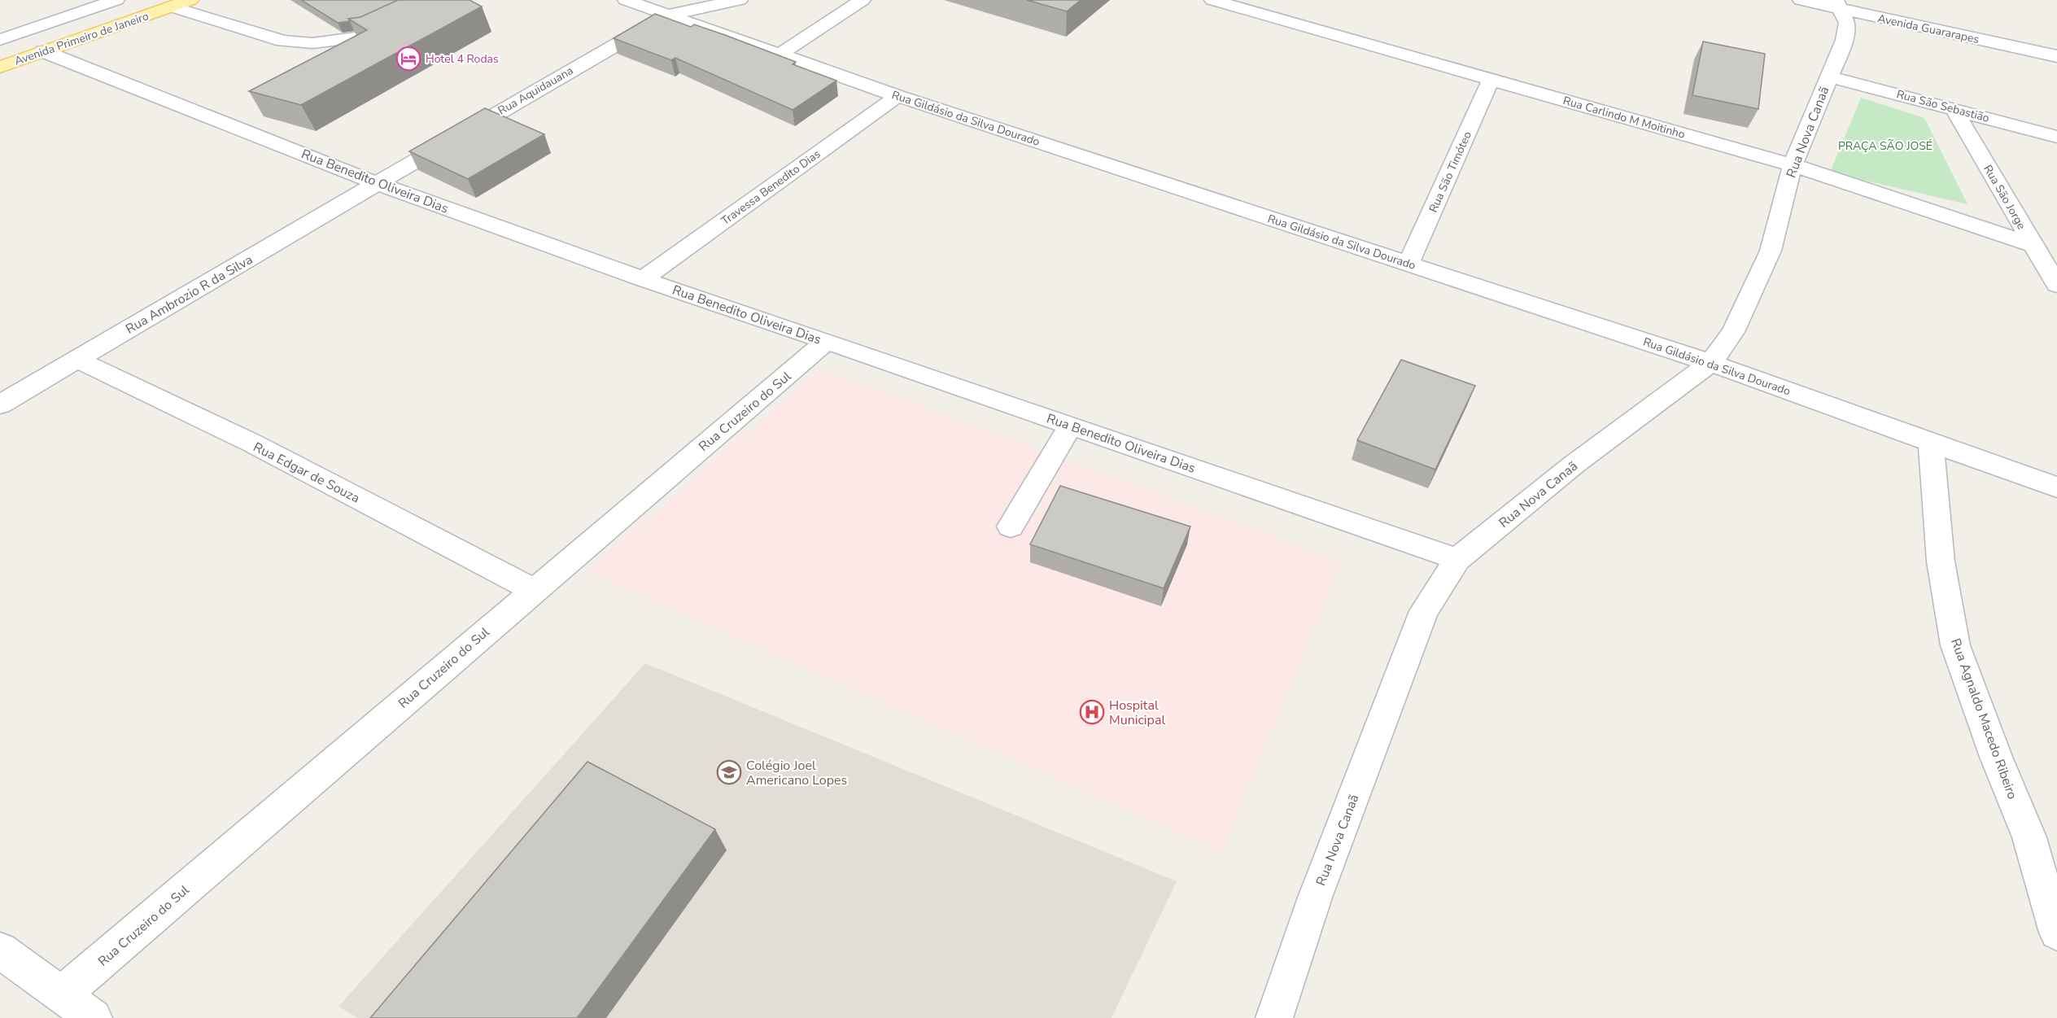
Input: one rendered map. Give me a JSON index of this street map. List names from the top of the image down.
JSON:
{
  "streets": {
    "main road": ["Avenida Primeiro de Janeiro"],
    "street": [
      "Avenida Guararapes",
      "Rua Aquidauana",
      "Rua São Sebastião",
      "Rua Carlindo M Moitinho",
      "Rua Gildásio da Silva Dourado",
      "Rua Nova Canaã",
      "Rua São Timóteo",
      "Rua Benedito Oliveira Dias",
      "Travessa Benedito Dias",
      "Rua São Jorge",
      "Rua Ambrozio R da Silva",
      "Rua Cruzeiro do Sul",
      "Rua Edgar de Souza",
      "Rua Agnaldo Macedo Ribeiro"
    ]
  },
  "crossings": [
    ["Avenida Guararapes", "Rua Nova Canaã"],
    ["Avenida Primeiro de Janeiro", "Rua Benedito Oliveira Dias"],
    ["Rua Aquidauana", "Rua Gildásio da Silva Dourado"],
    ["Rua Aquidauana", "Rua Benedito Oliveira Dias"],
    ["Rua Aquidauana", "Rua Ambrozio R da Silva"],
    ["Rua São Sebastião", "Rua Nova Canaã"],
    ["Rua São Sebastião", "Rua São Jorge"],
    ["Rua Carlindo M Moitinho", "Rua Nova Canaã"],
    ["Rua Carlindo M Moitinho", "Rua São Timóteo"],
    ["Rua Carlindo M Moitinho", "Rua São Jorge"],
    ["Rua Gildásio da Silva Dourado", "Rua Nova Canaã"],
    ["Rua Gildásio da Silva Dourado", "Rua São Timóteo"],
    ["Rua Gildásio da Silva Dourado", "Travessa Benedito Dias"],
    ["Rua Gildásio da Silva Dourado", "Rua Agnaldo Macedo Ribeiro"],
    ["Rua Nova Canaã", "Rua Benedito Oliveira Dias"],
    ["Rua Benedito Oliveira Dias", "Travessa Benedito Dias"],
    ["Rua Benedito Oliveira Dias", "Rua Ambrozio R da Silva"],
    ["Rua Benedito Oliveira Dias", "Rua Cruzeiro do Sul"],
    ["Rua Ambrozio R da Silva", "Rua Edgar de Souza"],
    ["Rua Cruzeiro do Sul", "Rua Edgar de Souza"]
  ],
  "parks": ["PRAÇA SÃO JOSÉ"],
  "places": {
    "hotel": ["Hotel 4 Rodas"],
    "hospital": ["Hospital Municipal"],
    "school or university": ["Colégio Joel Americano Lopes"]
  }
}
